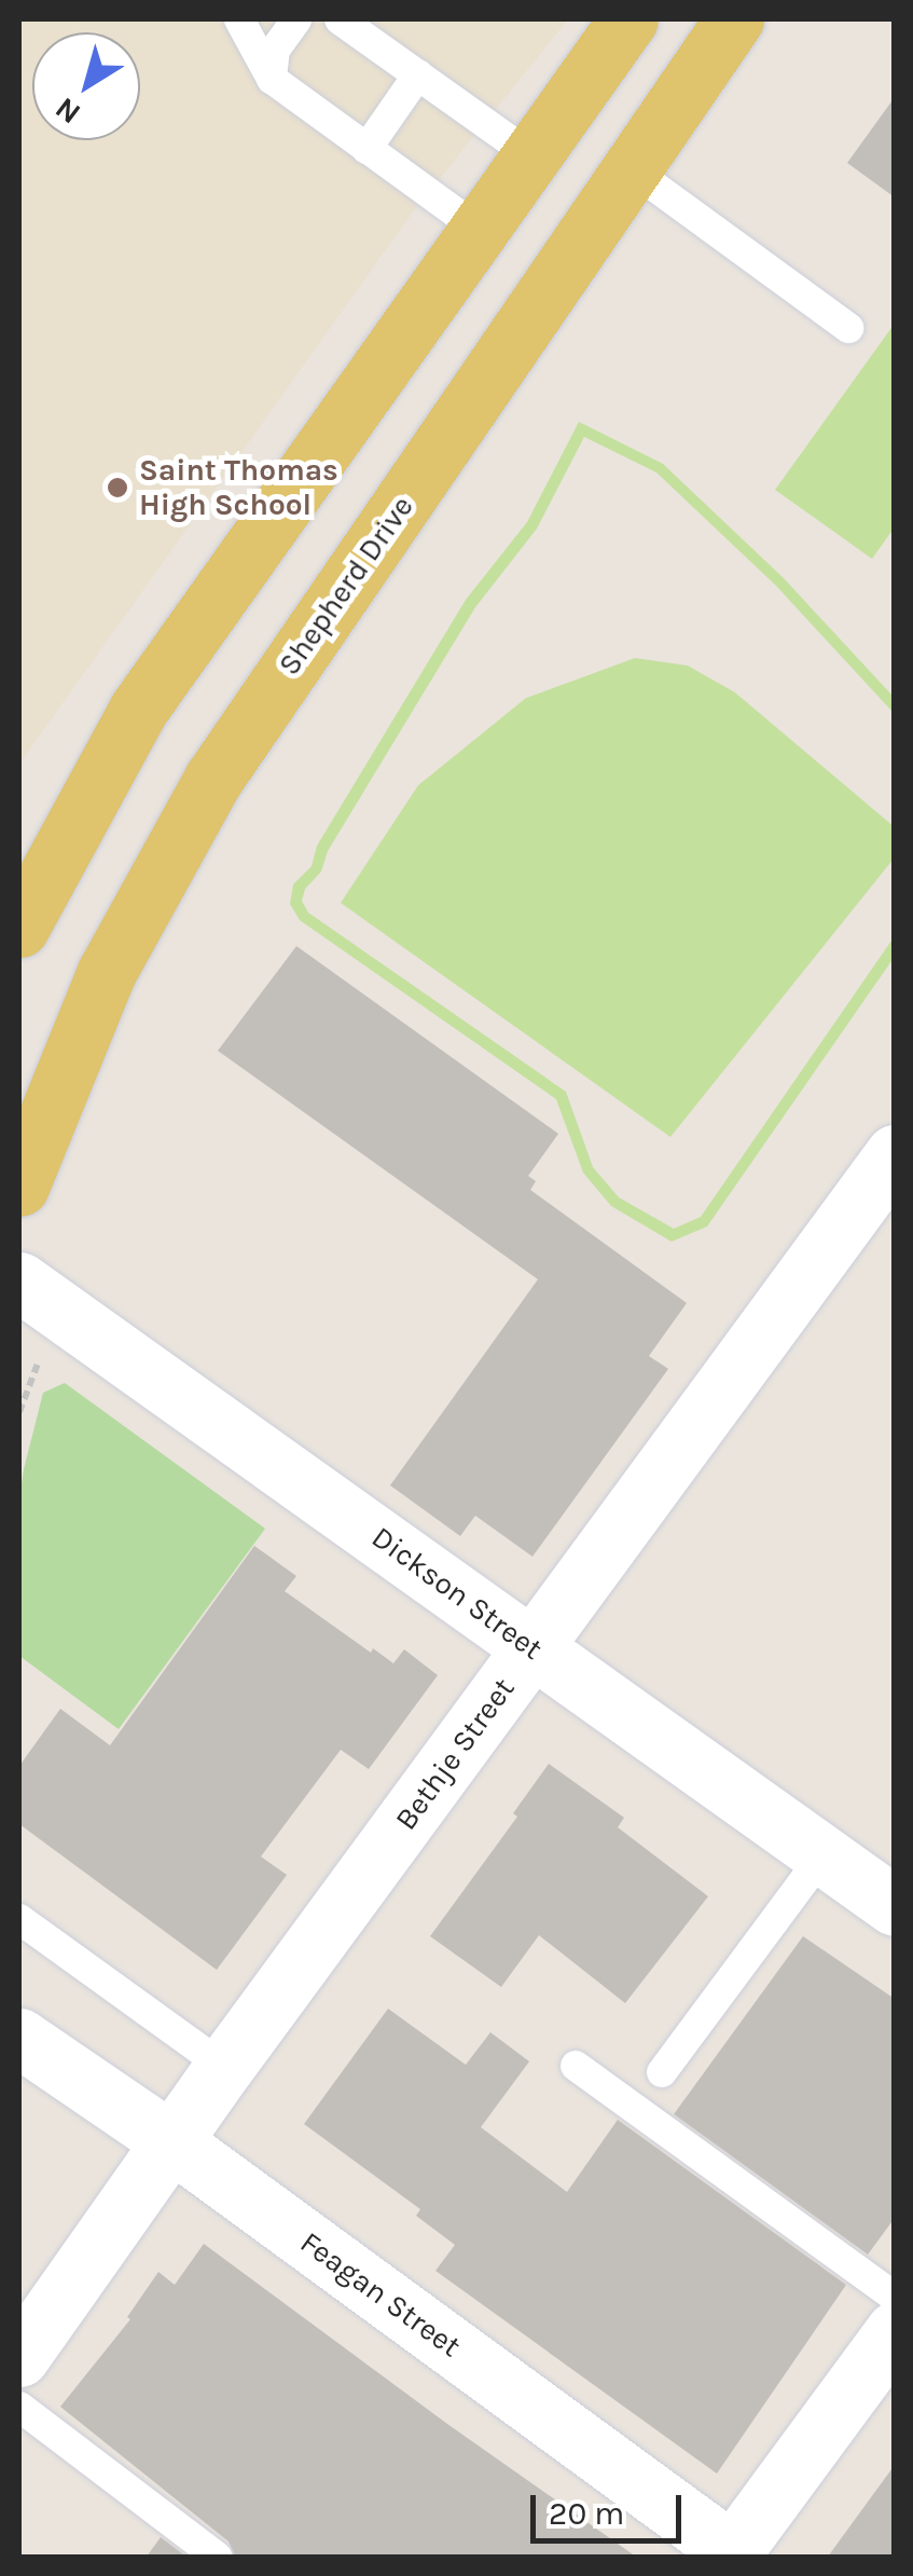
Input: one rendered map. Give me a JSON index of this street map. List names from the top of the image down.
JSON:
{
  "streets": {
    "main road": ["Shepherd Drive"],
    "street": ["Dickson Street", "Bethje Street", "Feagan Street"]
  },
  "crossings": [
    ["Dickson Street", "Bethje Street"],
    ["Bethje Street", "Feagan Street"]
  ],
  "places": ["Saint Thomas High School"],
  "scale_bar": "20 m",
  "north": "bottom left"
}
